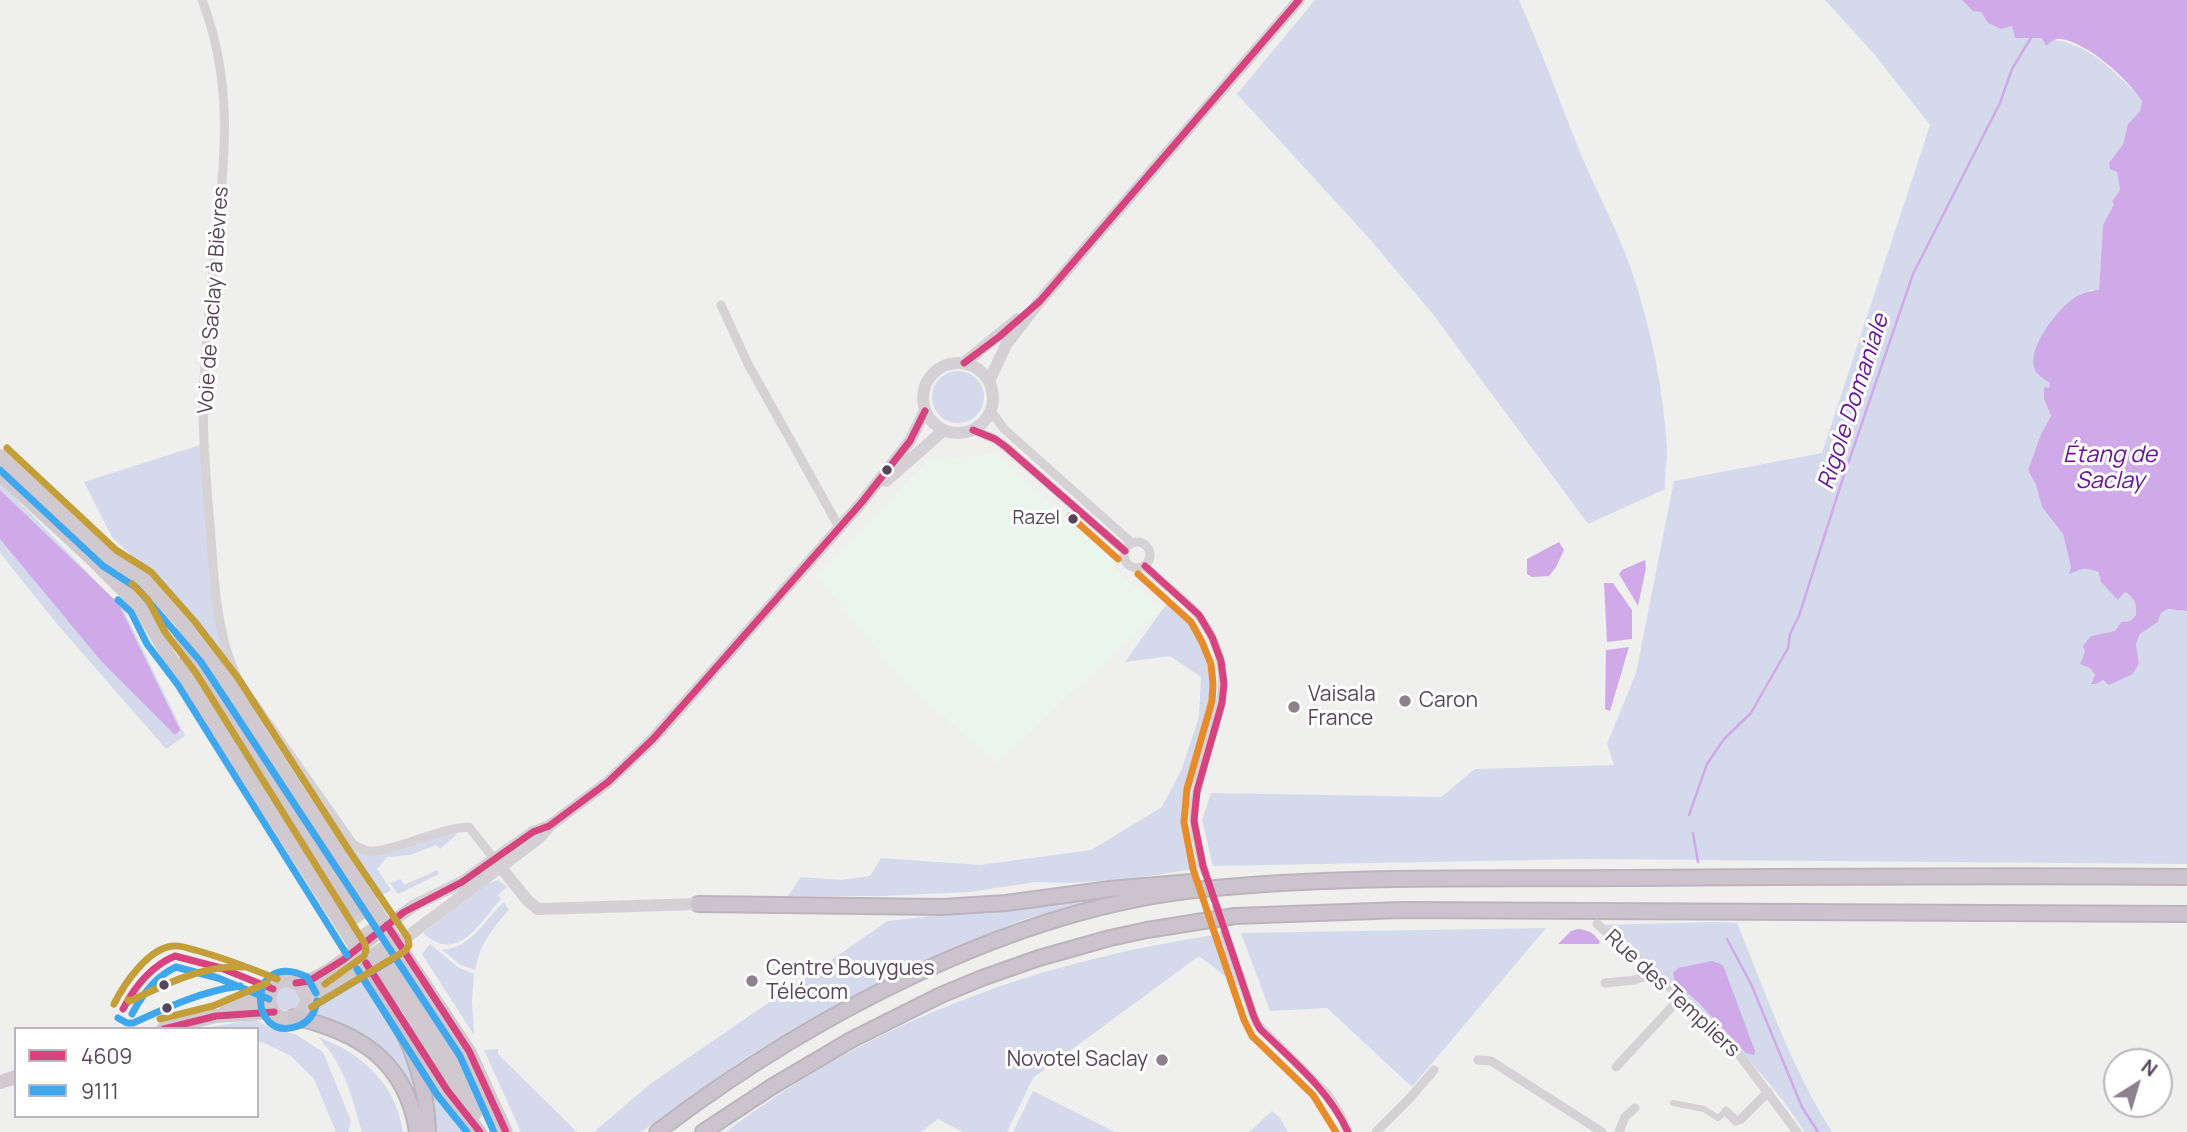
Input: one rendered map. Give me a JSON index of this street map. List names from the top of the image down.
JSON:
{
  "streets": {
    "street": ["Voie de Saclay à Bièvres", "Rue des Templiers"]
  },
  "water": ["Rigole Domaniale", "Étang de Saclay"],
  "places": [
    "Razel",
    "Caron",
    "Vaisala France",
    "Centre Bouygues Télécom",
    "Novotel Saclay"
  ],
  "lines": ["transit line 4609", "transit line 9111"],
  "legend": ["4609", "9111"],
  "north": "top right"
}
